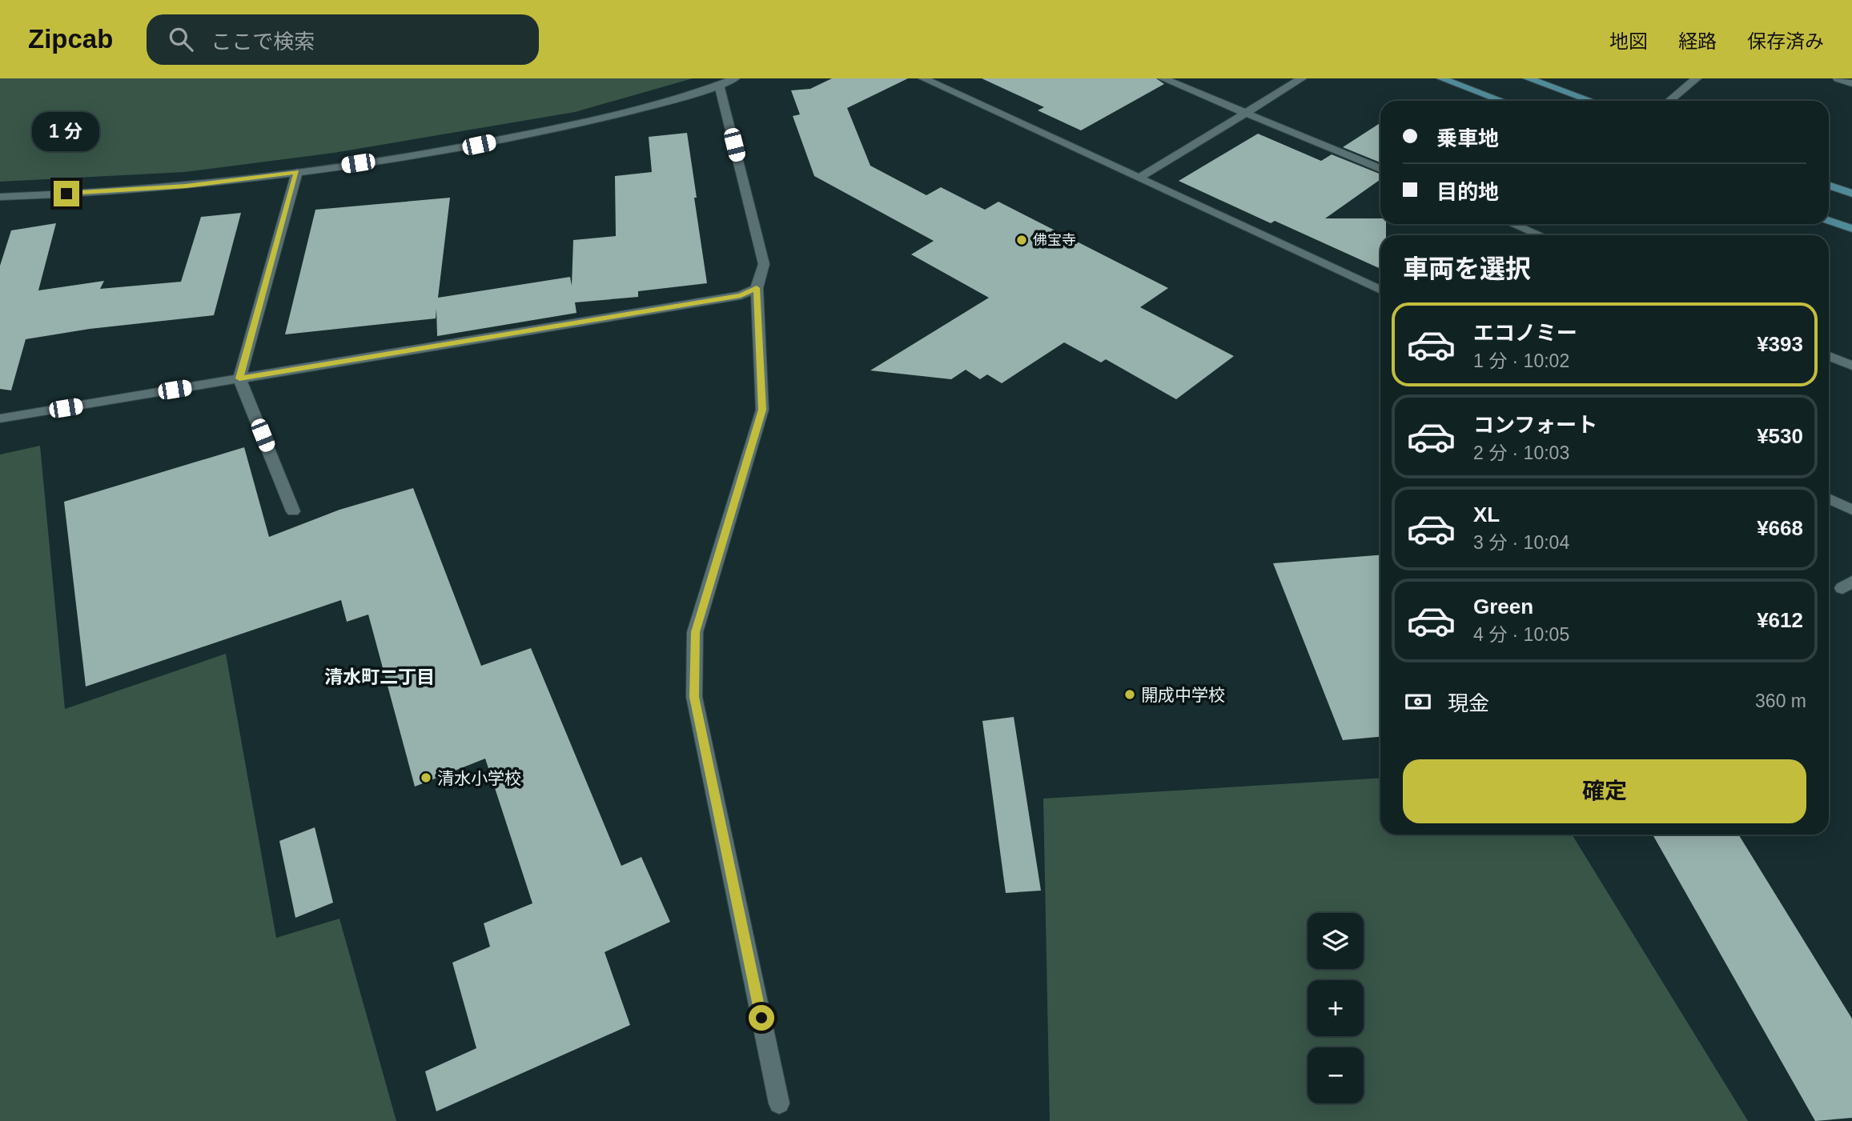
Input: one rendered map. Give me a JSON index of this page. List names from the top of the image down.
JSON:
{
  "districts": ["清水町二丁目"],
  "places": ["佛宝寺", "開成中学校", "清水小学校"],
  "page": {
    "header": "Zipcab",
    "search": "ここで検索",
    "nav": ["地図", "経路", "保存済み"],
    "banner": ["乗車地", "目的地"],
    "bubble": "1 分",
    "heading": "車両を選択",
    "list": [
      {
        "name": "エコノミー",
        "note": "1 分 · 10:02",
        "value": "¥393"
      },
      {
        "name": "コンフォート",
        "note": "2 分 · 10:03",
        "value": "¥530"
      },
      {
        "name": "XL",
        "note": "3 分 · 10:04",
        "value": "¥668"
      },
      {
        "name": "Green",
        "note": "4 分 · 10:05",
        "value": "¥612"
      }
    ],
    "pay": ["現金", "360 m"],
    "buttons": "確定",
    "map_buttons": ["+", "−"]
  }
}
